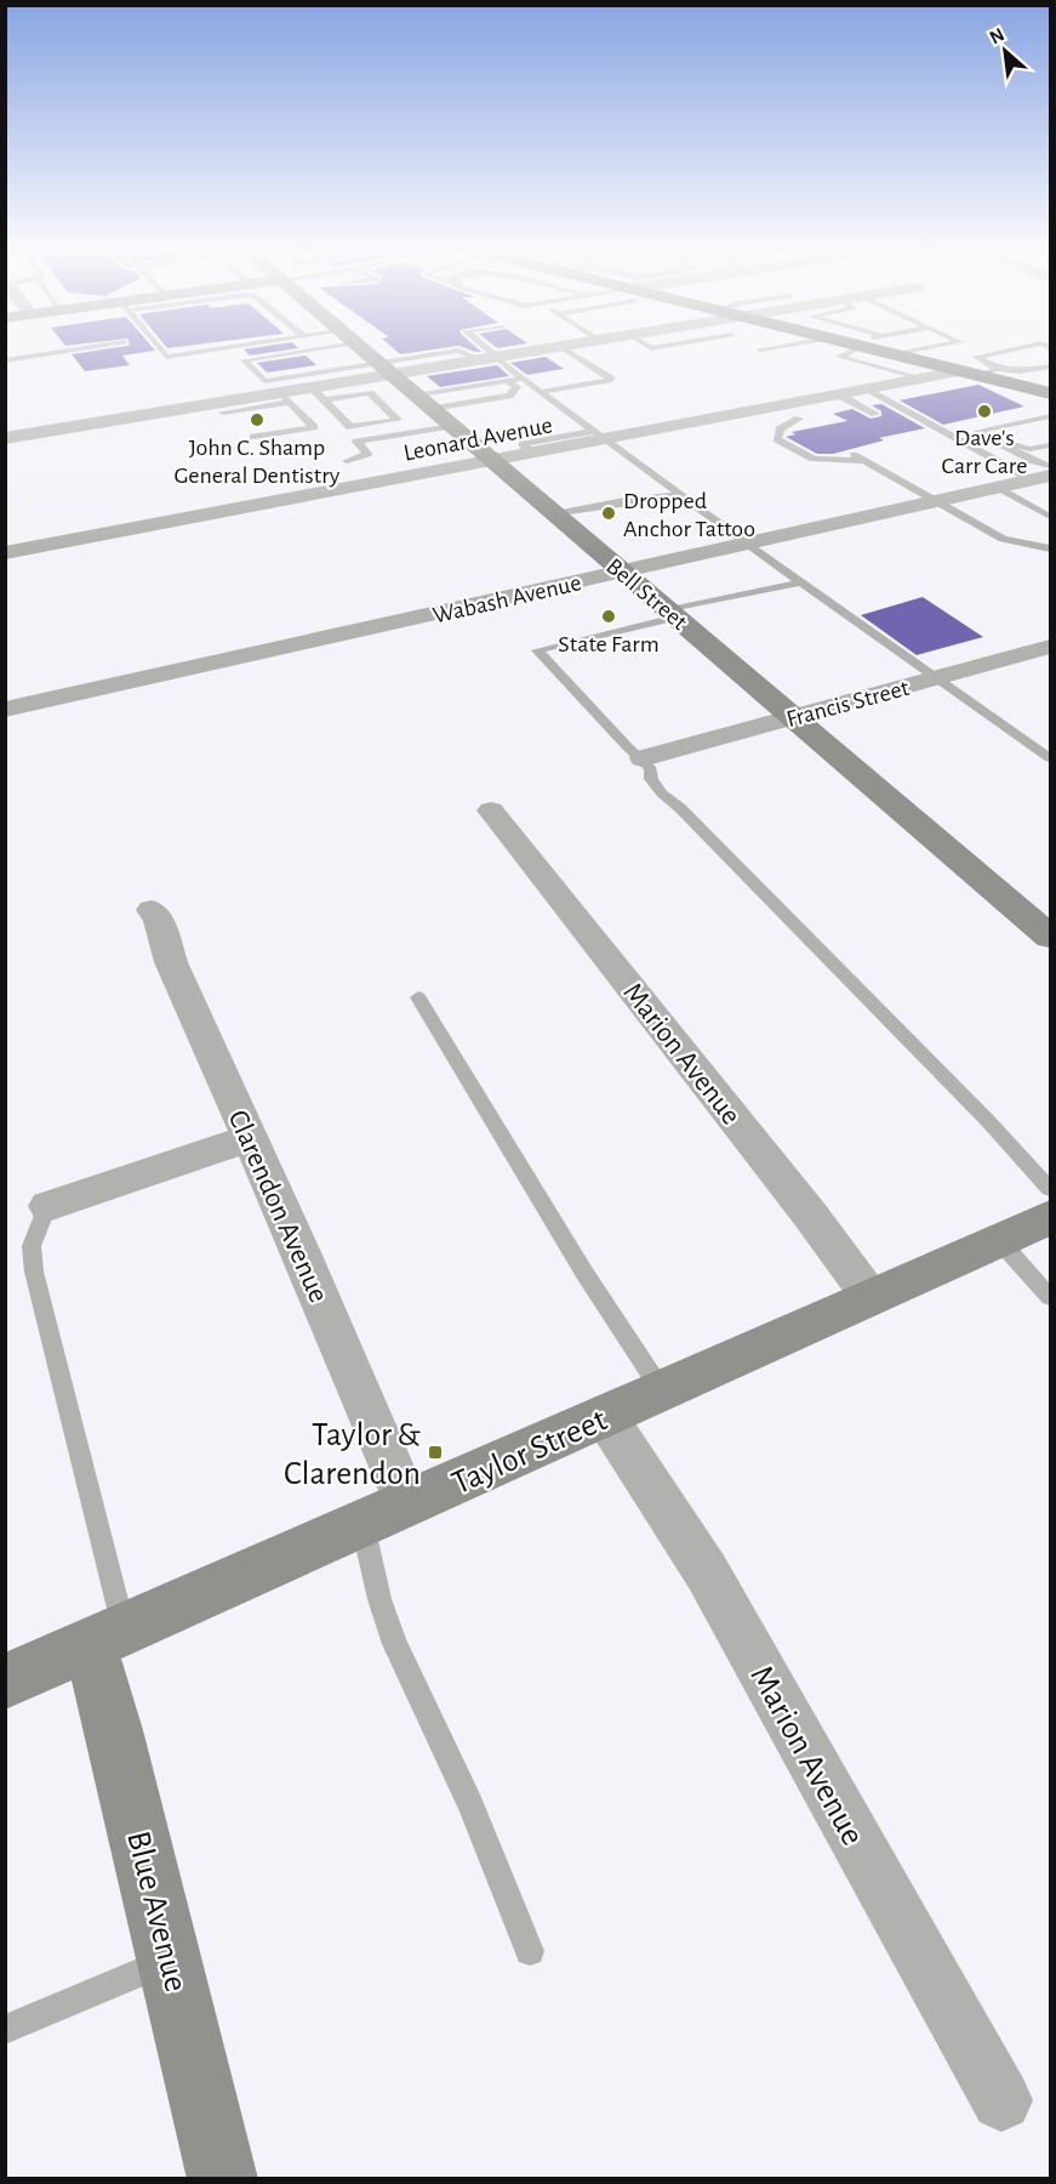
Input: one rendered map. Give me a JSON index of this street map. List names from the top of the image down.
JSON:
{
  "streets": {
    "street": [
      "Leonard Avenue",
      "Bell Street",
      "Wabash Avenue",
      "Francis Street",
      "Marion Avenue",
      "Clarendon Avenue",
      "Taylor Street",
      "Blue Avenue"
    ]
  },
  "crossings": [
    ["Leonard Avenue", "Bell Street"],
    ["Bell Street", "Wabash Avenue"],
    ["Bell Street", "Francis Street"],
    ["Marion Avenue", "Taylor Street"],
    ["Clarendon Avenue", "Taylor Street"],
    ["Taylor Street", "Blue Avenue"]
  ],
  "places": {
    "other": [
      "Dave's Carr Care",
      "John C. Shamp General Dentistry",
      "Dropped Anchor Tattoo",
      "State Farm"
    ],
    "transit": ["Taylor & Clarendon"]
  },
  "north": "top left"
}
